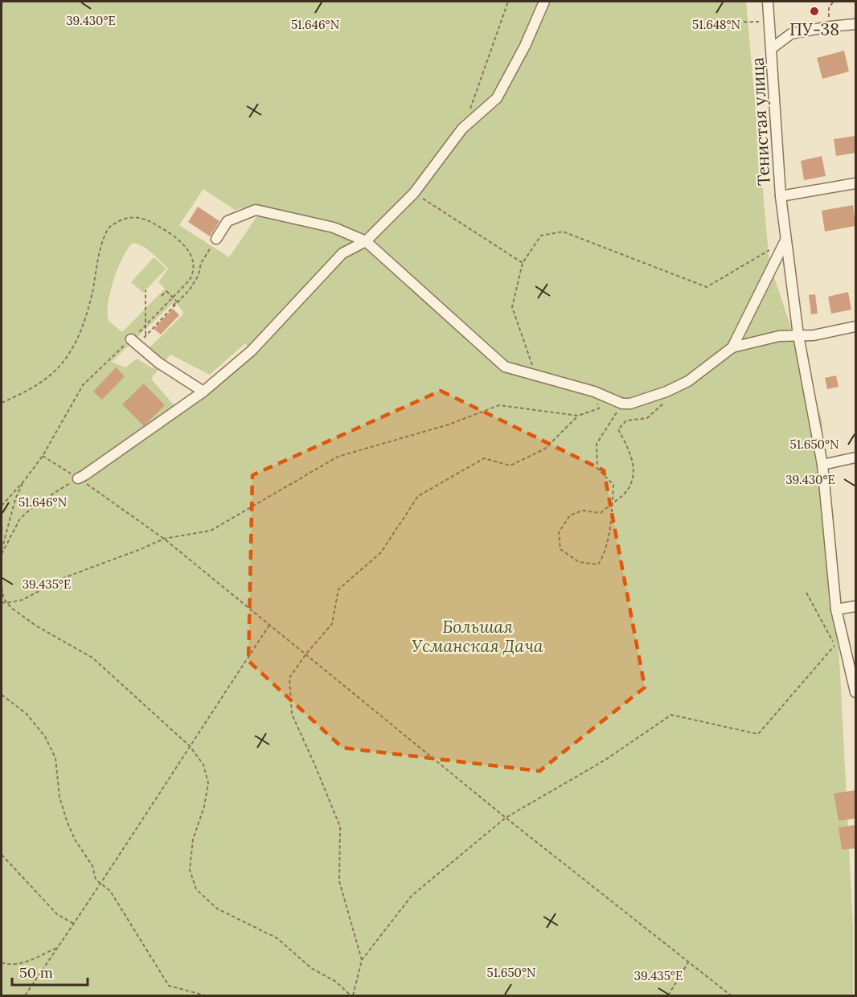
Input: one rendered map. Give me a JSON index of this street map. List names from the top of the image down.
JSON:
{
  "streets": {
    "street": ["Тенистая улица"]
  },
  "parks": ["Большая Усманская Дача"],
  "places": ["ПУ-38"],
  "scale_bar": "50 m",
  "coordinates": [
    "39.430°E",
    "51.646°N",
    "51.648°N",
    "51.650°N",
    "39.435°E"
  ]
}
